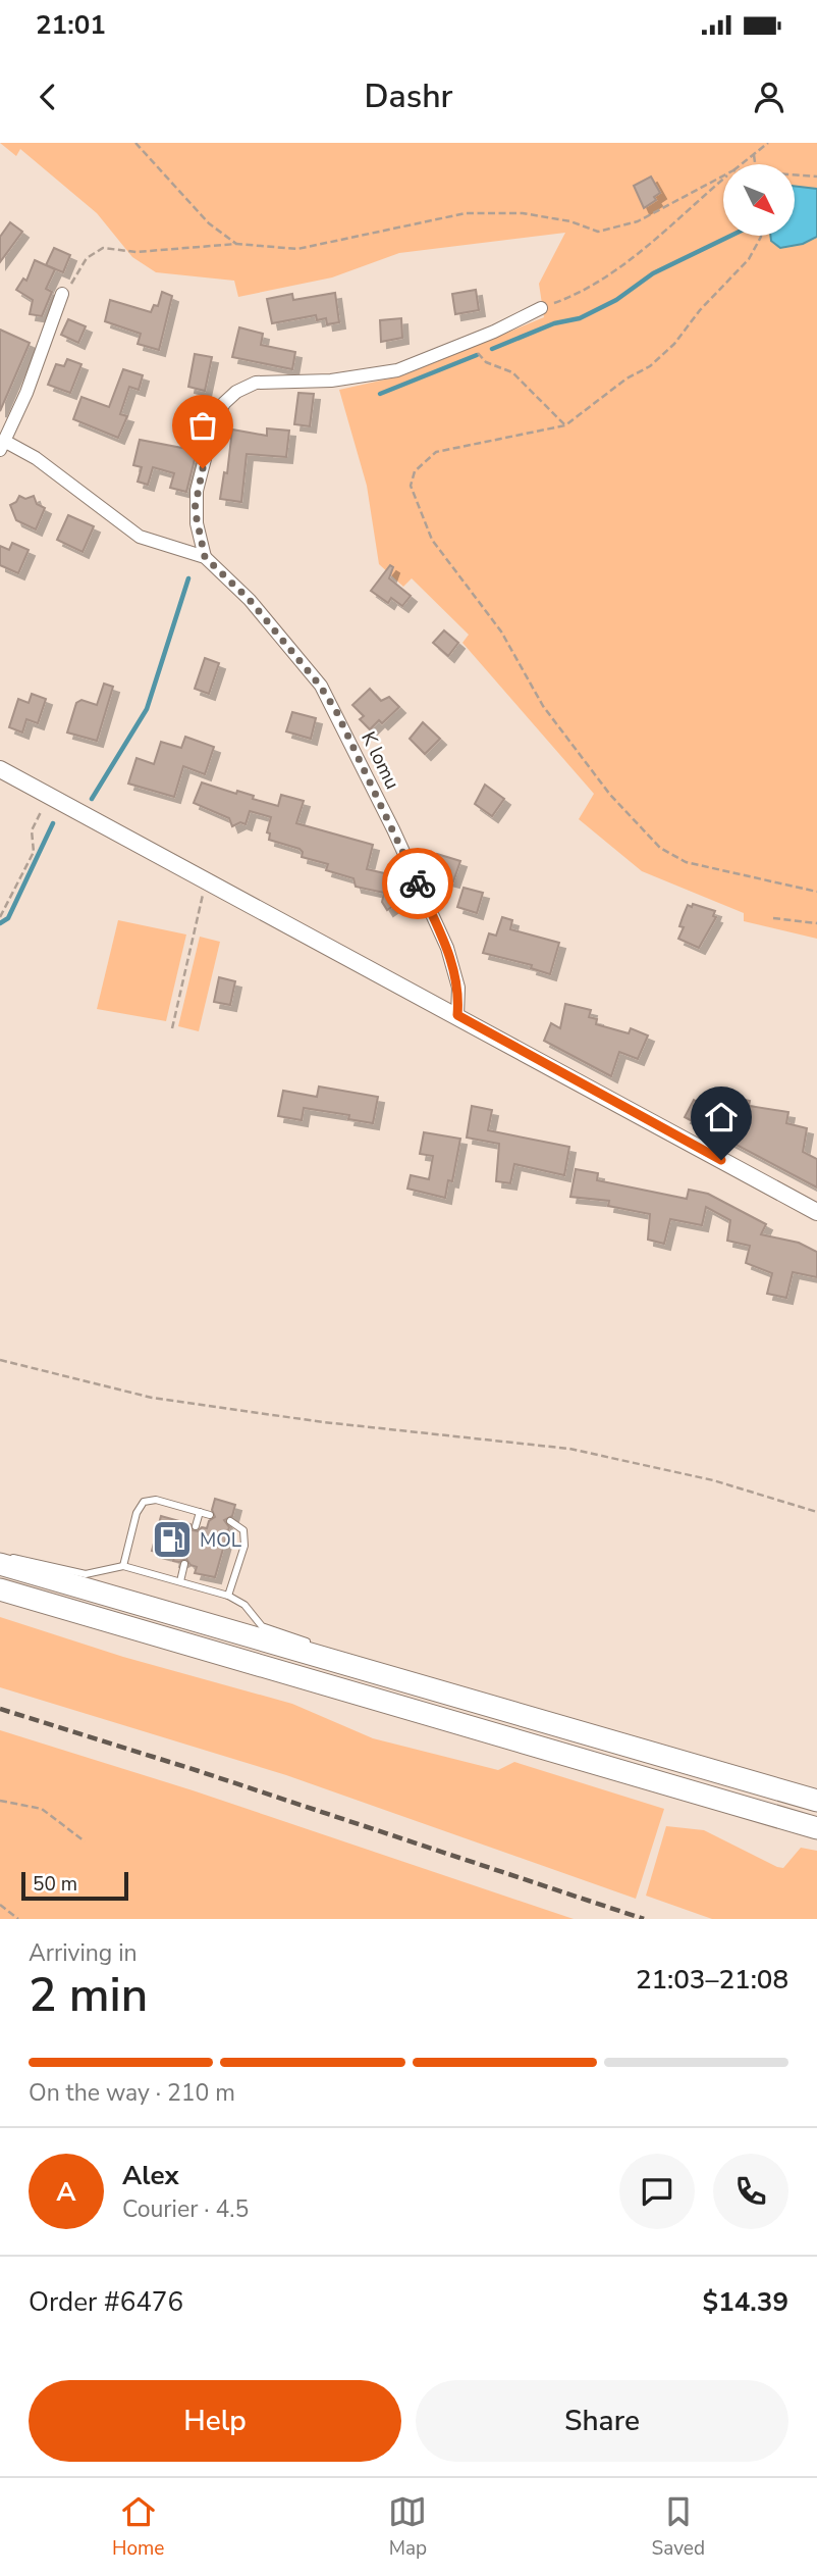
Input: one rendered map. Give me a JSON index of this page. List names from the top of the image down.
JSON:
{
  "streets": {
    "street": ["K lomu"]
  },
  "places": {
    "fuel station": ["MOL"]
  },
  "scale_bar": "50 m",
  "north": "bottom right",
  "page": {
    "status": "21:01",
    "header": "Dashr",
    "scale": "50 m",
    "heading": ["2 min", "Arriving in", "21:03–21:08"],
    "panel": [
      "Alex",
      "Courier · 4.5",
      "Order #6476",
      "$14.39"
    ],
    "bar": "On the way · 210 m",
    "round": "A",
    "buttons": ["Help", "Share"],
    "tabs": ["Home", "Map", "Saved"]
  }
}
